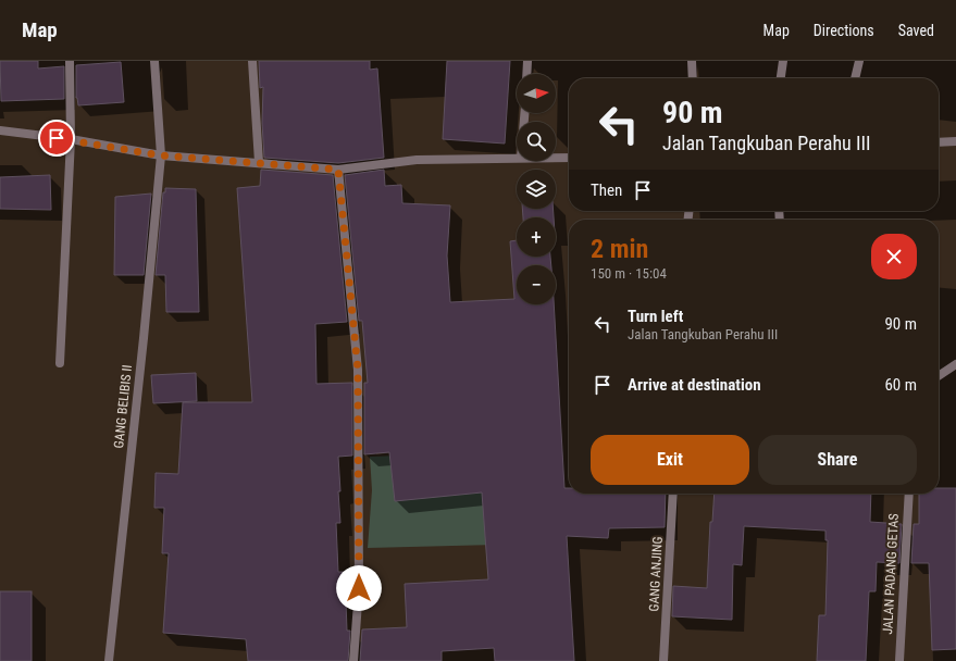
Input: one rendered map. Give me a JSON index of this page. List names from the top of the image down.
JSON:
{
  "streets": {
    "street": ["GANG BELIBIS II", "GANG ANJING", "JALAN PADANG GETAS"]
  },
  "north": "right",
  "page": {
    "header": "Map",
    "nav": ["Map", "Directions", "Saved"],
    "map_buttons": ["+", "−"],
    "turn": ["90 m", "Jalan Tangkuban Perahu III"],
    "then": "Then",
    "heading": ["2 min", "150 m · 15:04"],
    "list": [
      {
        "name": "Turn left",
        "note": "Jalan Tangkuban Perahu III",
        "value": "90 m"
      },
      {
        "name": "Arrive at destination",
        "value": "60 m"
      }
    ],
    "buttons": ["Exit", "Share"]
  }
}
